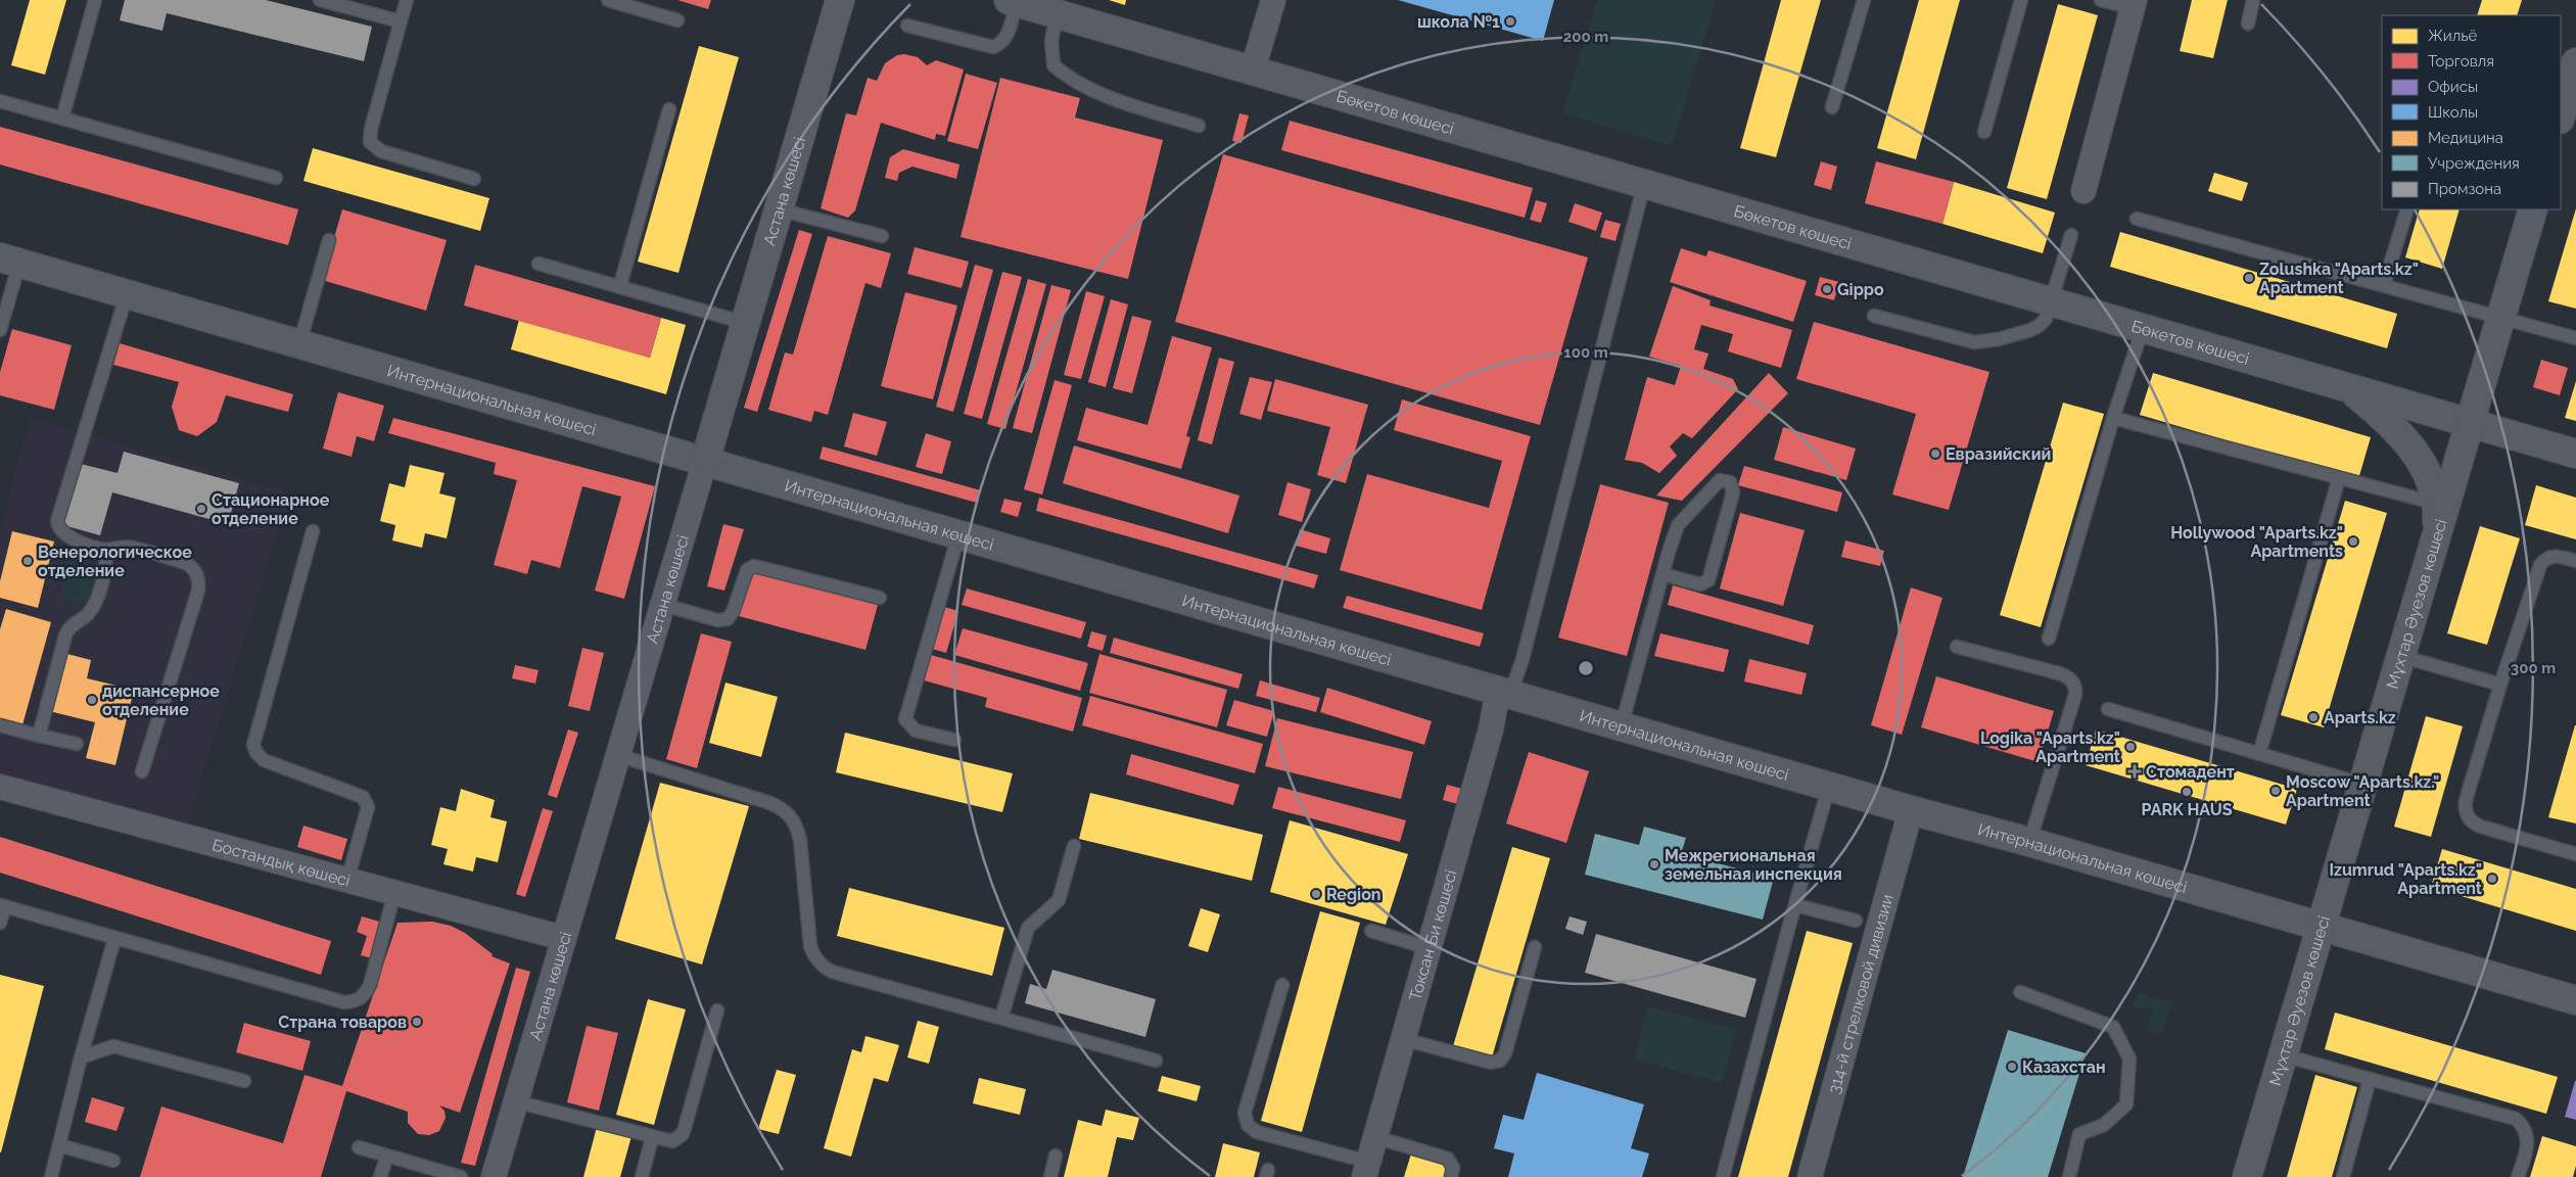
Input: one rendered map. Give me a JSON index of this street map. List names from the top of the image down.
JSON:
{
  "streets": {
    "main road": [
      "Бөкетов көшесі",
      "Астана көшесі",
      "Интернациональная көшесі",
      "Мұхтар Әуезов көшесі"
    ],
    "street": ["Бостандық көшесі", "Токсан Би көшесі", "314-й стрелковой дивизии"]
  },
  "crossings": [
    ["Бөкетов көшесі", "Мұхтар Әуезов көшесі"],
    ["Астана көшесі", "Интернациональная көшесі"],
    ["Астана көшесі", "Бостандық көшесі"],
    ["Интернациональная көшесі", "Мұхтар Әуезов көшесі"],
    ["Интернациональная көшесі", "Токсан Би көшесі"],
    ["Интернациональная көшесі", "314-й стрелковой дивизии"]
  ],
  "places": {
    "other": [
      "школа №1",
      "Zolushka \"Aparts.kz\" Apartment",
      "Gippo",
      "Евразийский",
      "Стационарное отделение",
      "Hollywood \"Aparts.kz\" Apartments",
      "Венерологическое отделение",
      "диспансерное отделение",
      "Aparts.kz",
      "Logika \"Aparts.kz\" Apartment",
      "Moscow \"Aparts.kz.\" Apartment",
      "PARK HAUS",
      "Межрегиональная земельная инспекция",
      "Izumrud \"Aparts.kz\" Apartment",
      "Region",
      "Страна товаров",
      "Казахстан"
    ],
    "health": ["Стомадент"]
  },
  "legend": [
    "Жильё",
    "Торговля",
    "Офисы",
    "Школы",
    "Медицина",
    "Учреждения",
    "Промзона"
  ],
  "rings": ["200 m", "100 m", "300 m"]
}
